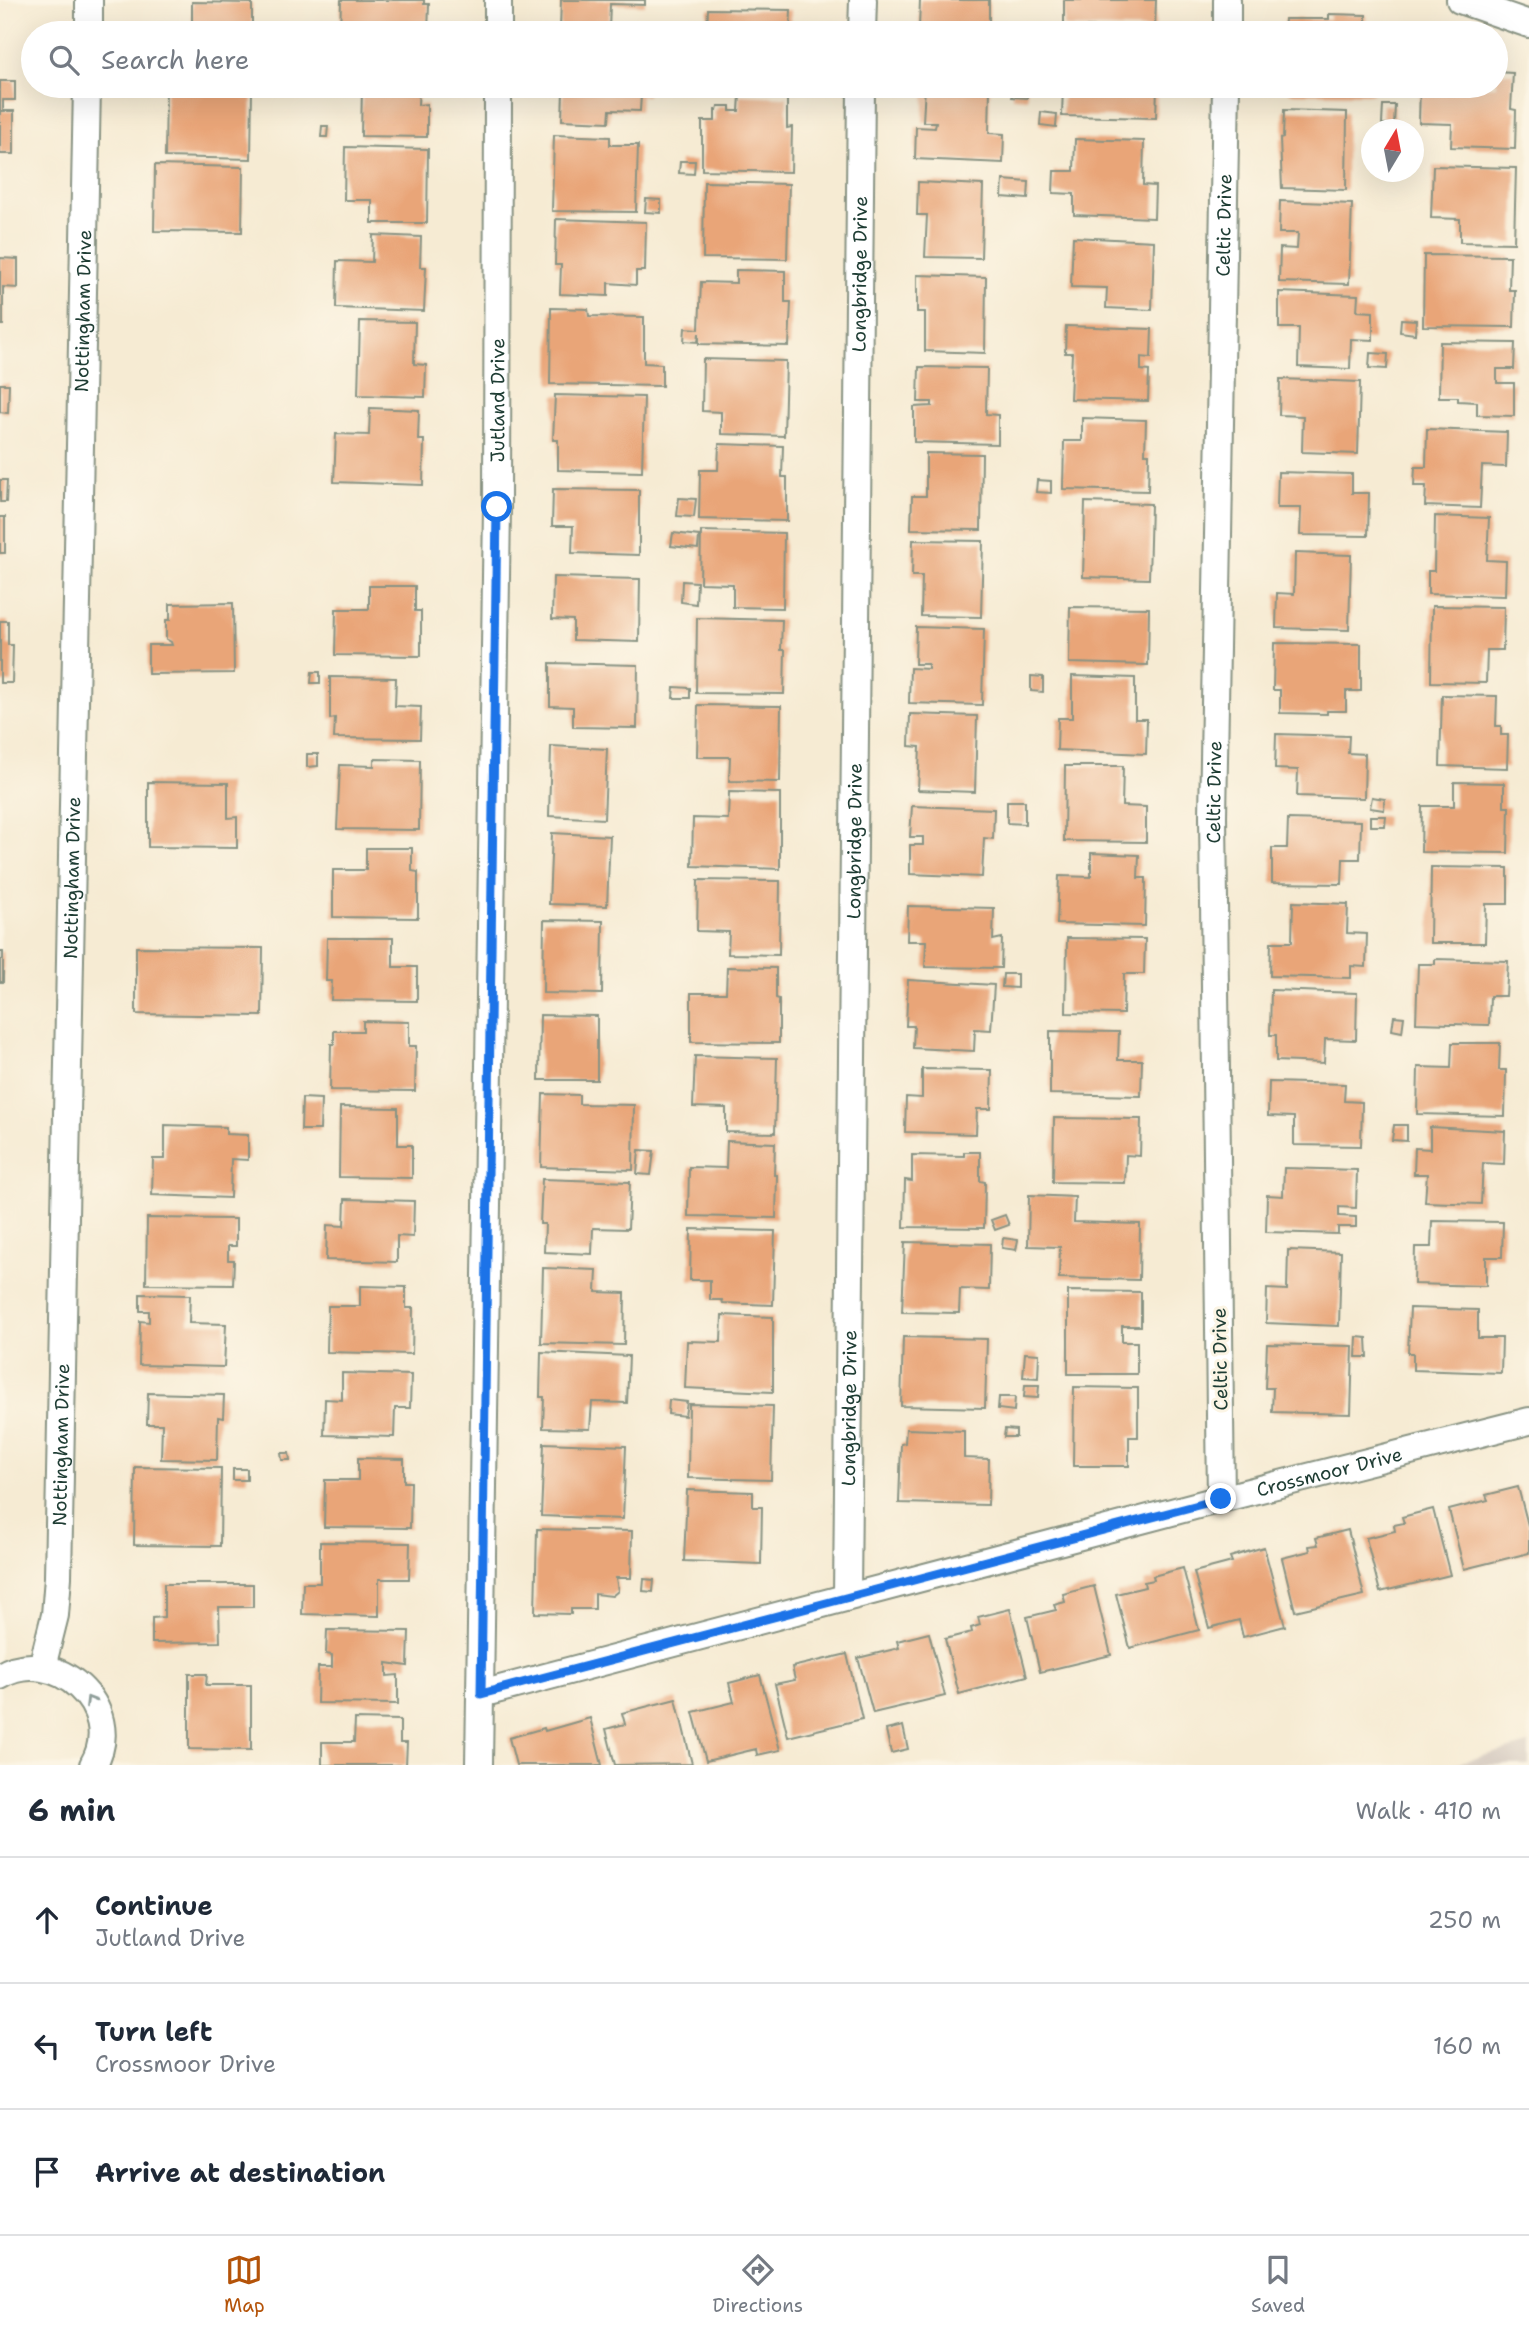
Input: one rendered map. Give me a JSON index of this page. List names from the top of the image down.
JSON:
{
  "streets": {
    "street": [
      "Celtic Drive",
      "Longbridge Drive",
      "Nottingham Drive",
      "Jutland Drive",
      "Crossmoor Drive"
    ]
  },
  "crossings": [
    ["Celtic Drive", "Crossmoor Drive"],
    ["Longbridge Drive", "Crossmoor Drive"],
    ["Jutland Drive", "Crossmoor Drive"]
  ],
  "north": "top",
  "page": {
    "search": "Search here",
    "heading": ["6 min", "Walk · 410 m"],
    "list": [
      ["Continue", "Jutland Drive", "250 m"],
      ["Turn left", "Crossmoor Drive", "160 m"],
      "Arrive at destination"
    ],
    "nav": ["Map", "Directions", "Saved"]
  }
}
